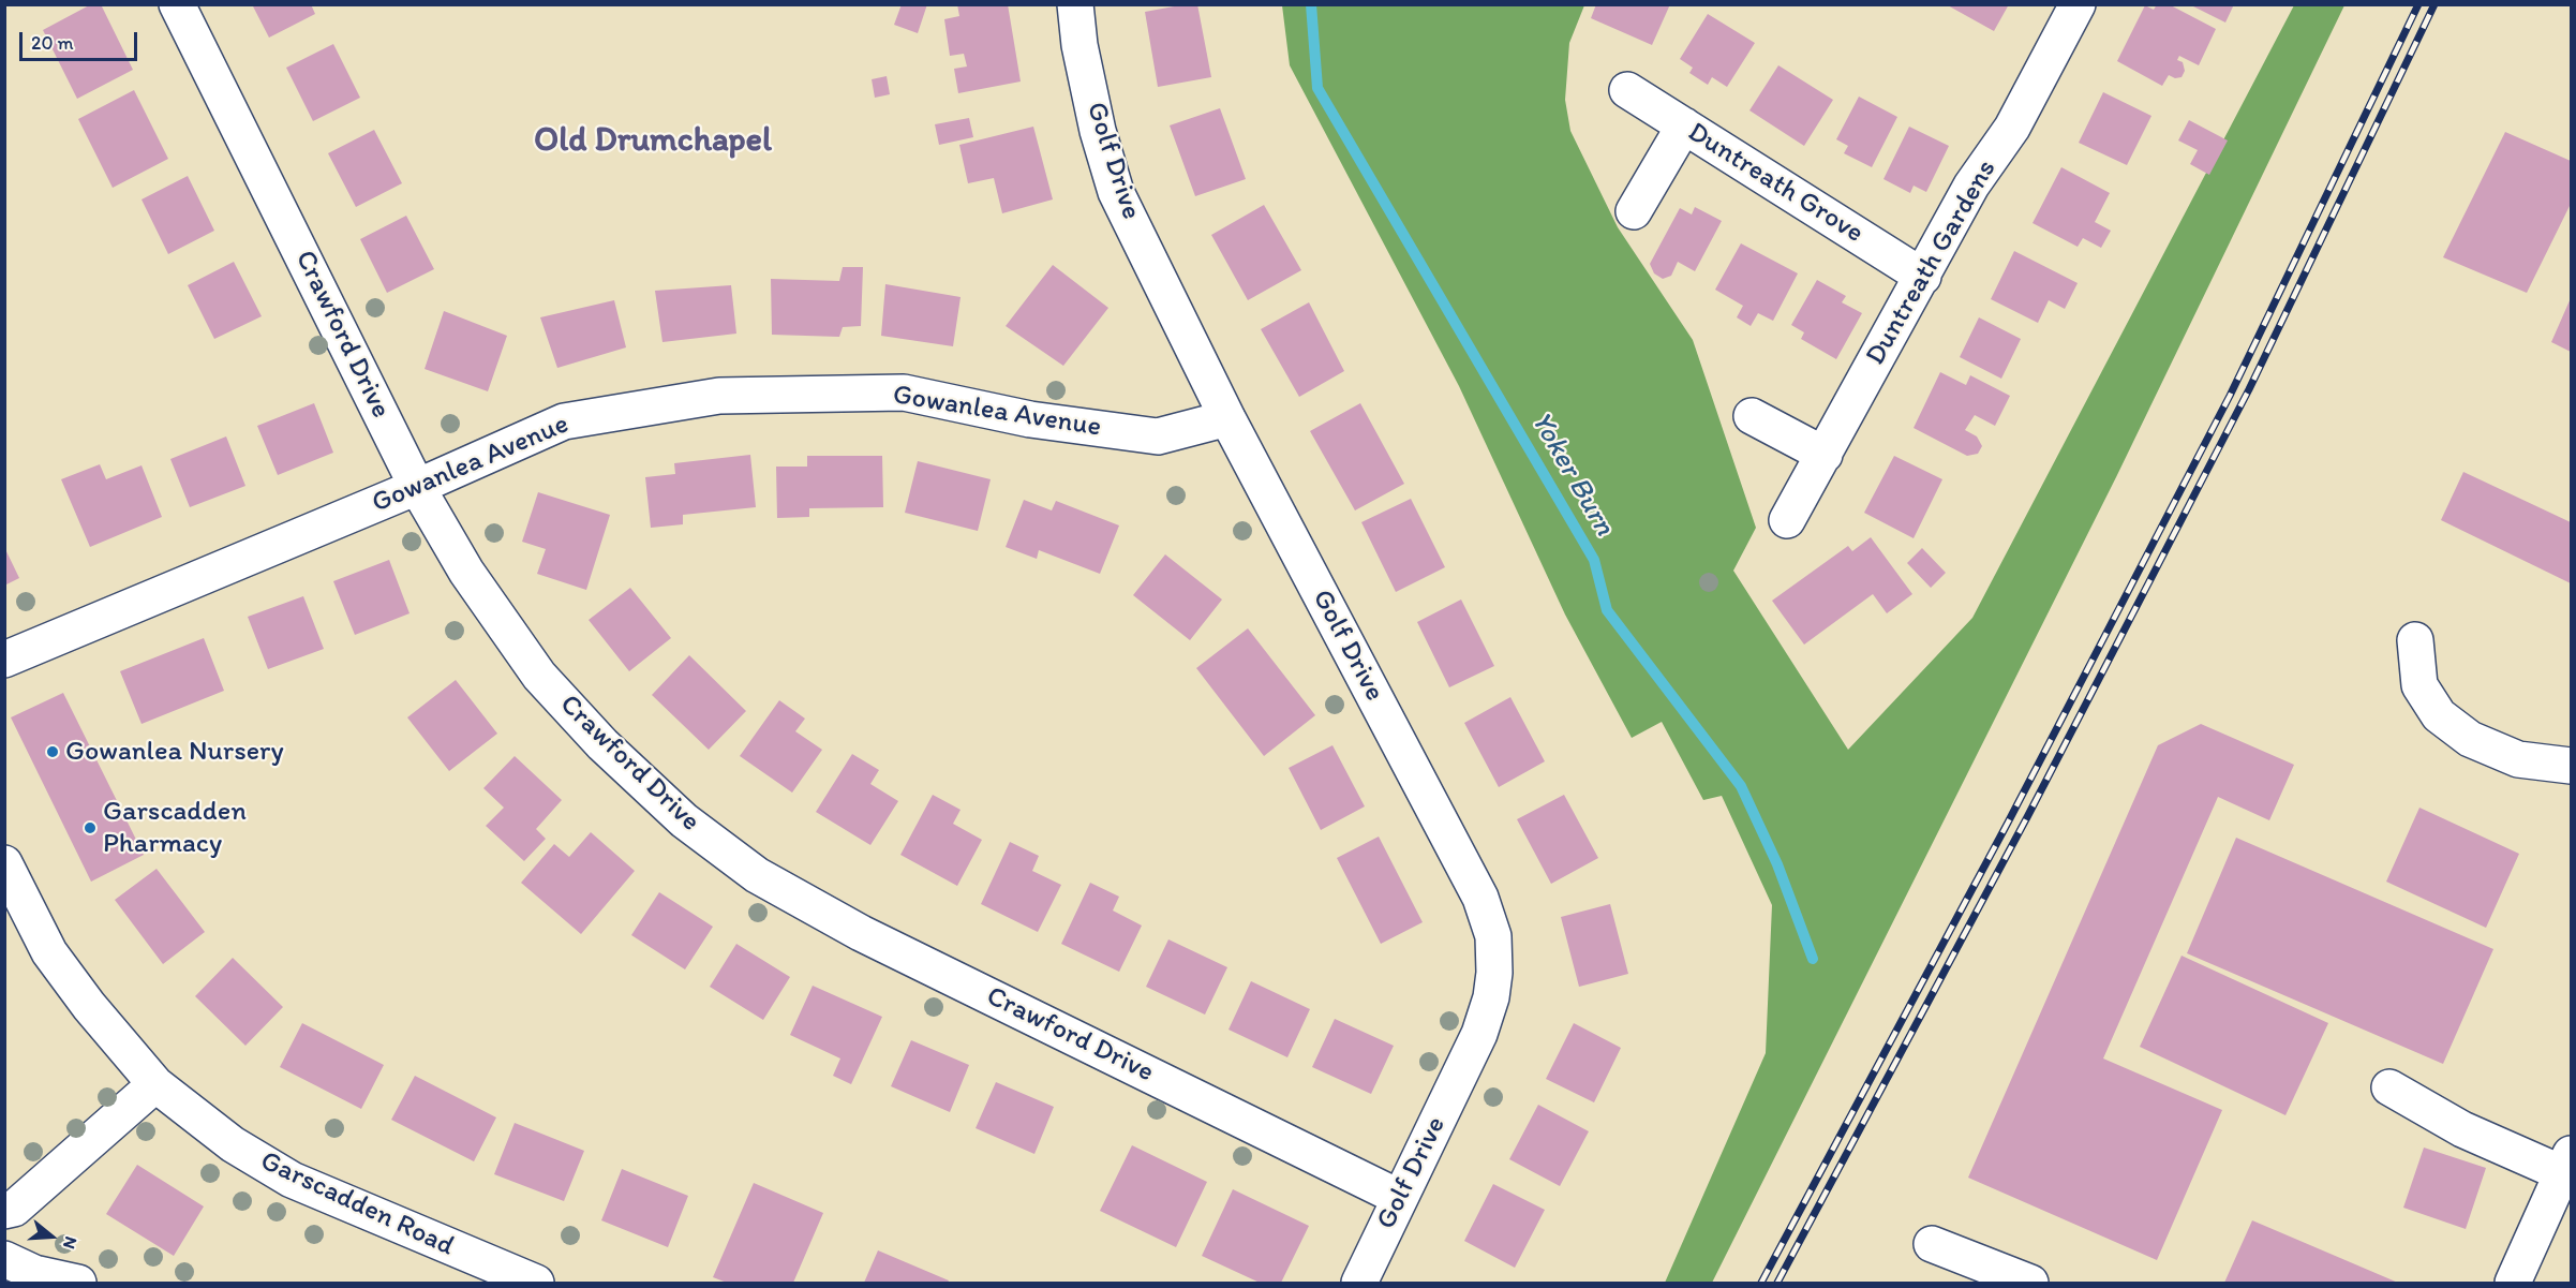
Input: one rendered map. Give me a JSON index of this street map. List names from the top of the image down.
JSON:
{
  "streets": {
    "street": [
      "Golf Drive",
      "Duntreath Grove",
      "Duntreath Gardens",
      "Crawford Drive",
      "Gowanlea Avenue",
      "Garscadden Road"
    ]
  },
  "crossings": [
    ["Golf Drive", "Crawford Drive"],
    ["Golf Drive", "Gowanlea Avenue"],
    ["Duntreath Grove", "Duntreath Gardens"],
    ["Crawford Drive", "Gowanlea Avenue"]
  ],
  "districts": ["Old Drumchapel"],
  "water": ["Yoker Burn"],
  "places": ["Gowanlea Nursery", "Garscadden Pharmacy"],
  "scale_bar": "20 m",
  "north": "right"
}
